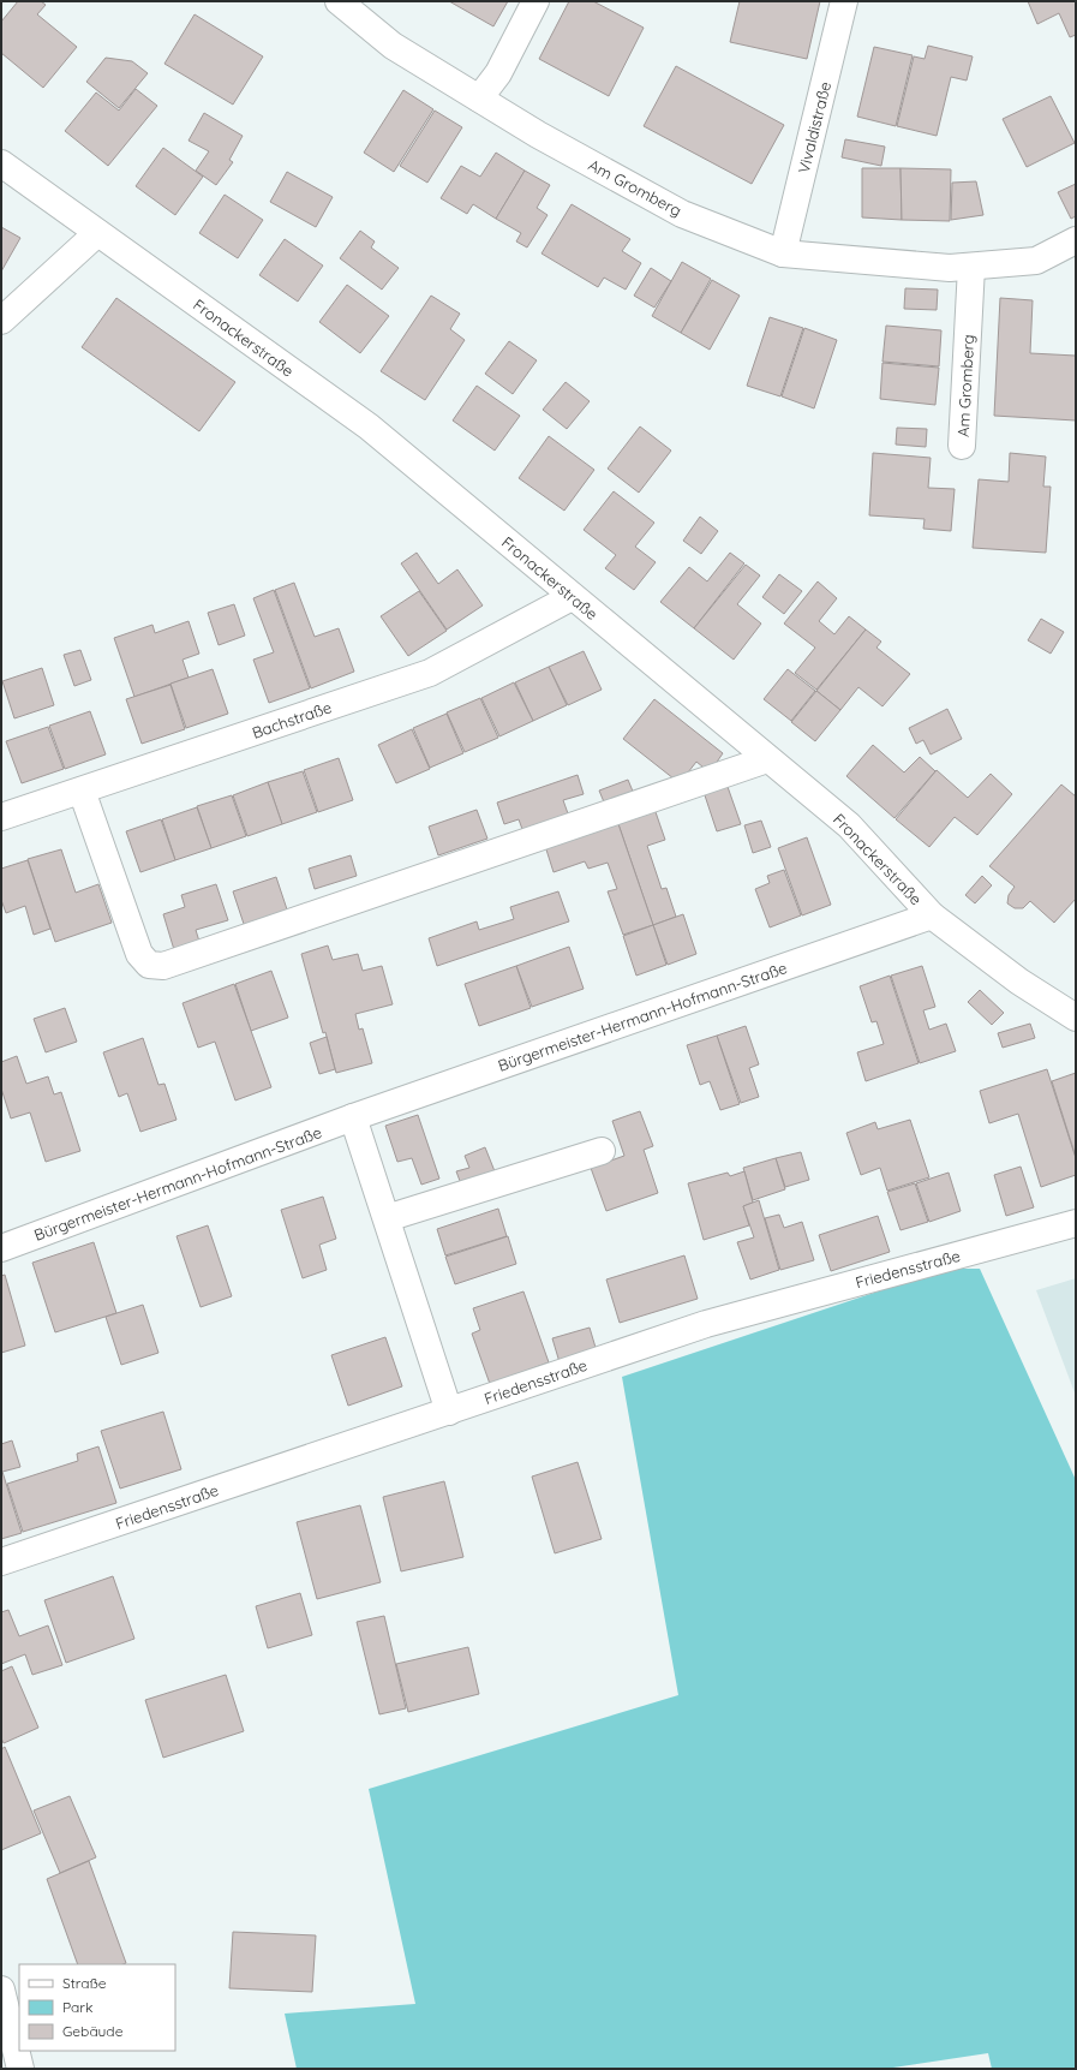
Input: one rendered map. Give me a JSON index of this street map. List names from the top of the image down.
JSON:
{
  "streets": {
    "street": [
      "Vivaldistraße",
      "Am Gromberg",
      "Fronackerstraße",
      "Bachstraße",
      "Bürgermeister-Hermann-Hofmann-Straße",
      "Friedensstraße"
    ]
  },
  "crossings": [
    ["Vivaldistraße", "Am Gromberg"],
    ["Fronackerstraße", "Bachstraße"],
    ["Fronackerstraße", "Bürgermeister-Hermann-Hofmann-Straße"]
  ],
  "legend": ["Straße", "Park", "Gebäude"]
}
